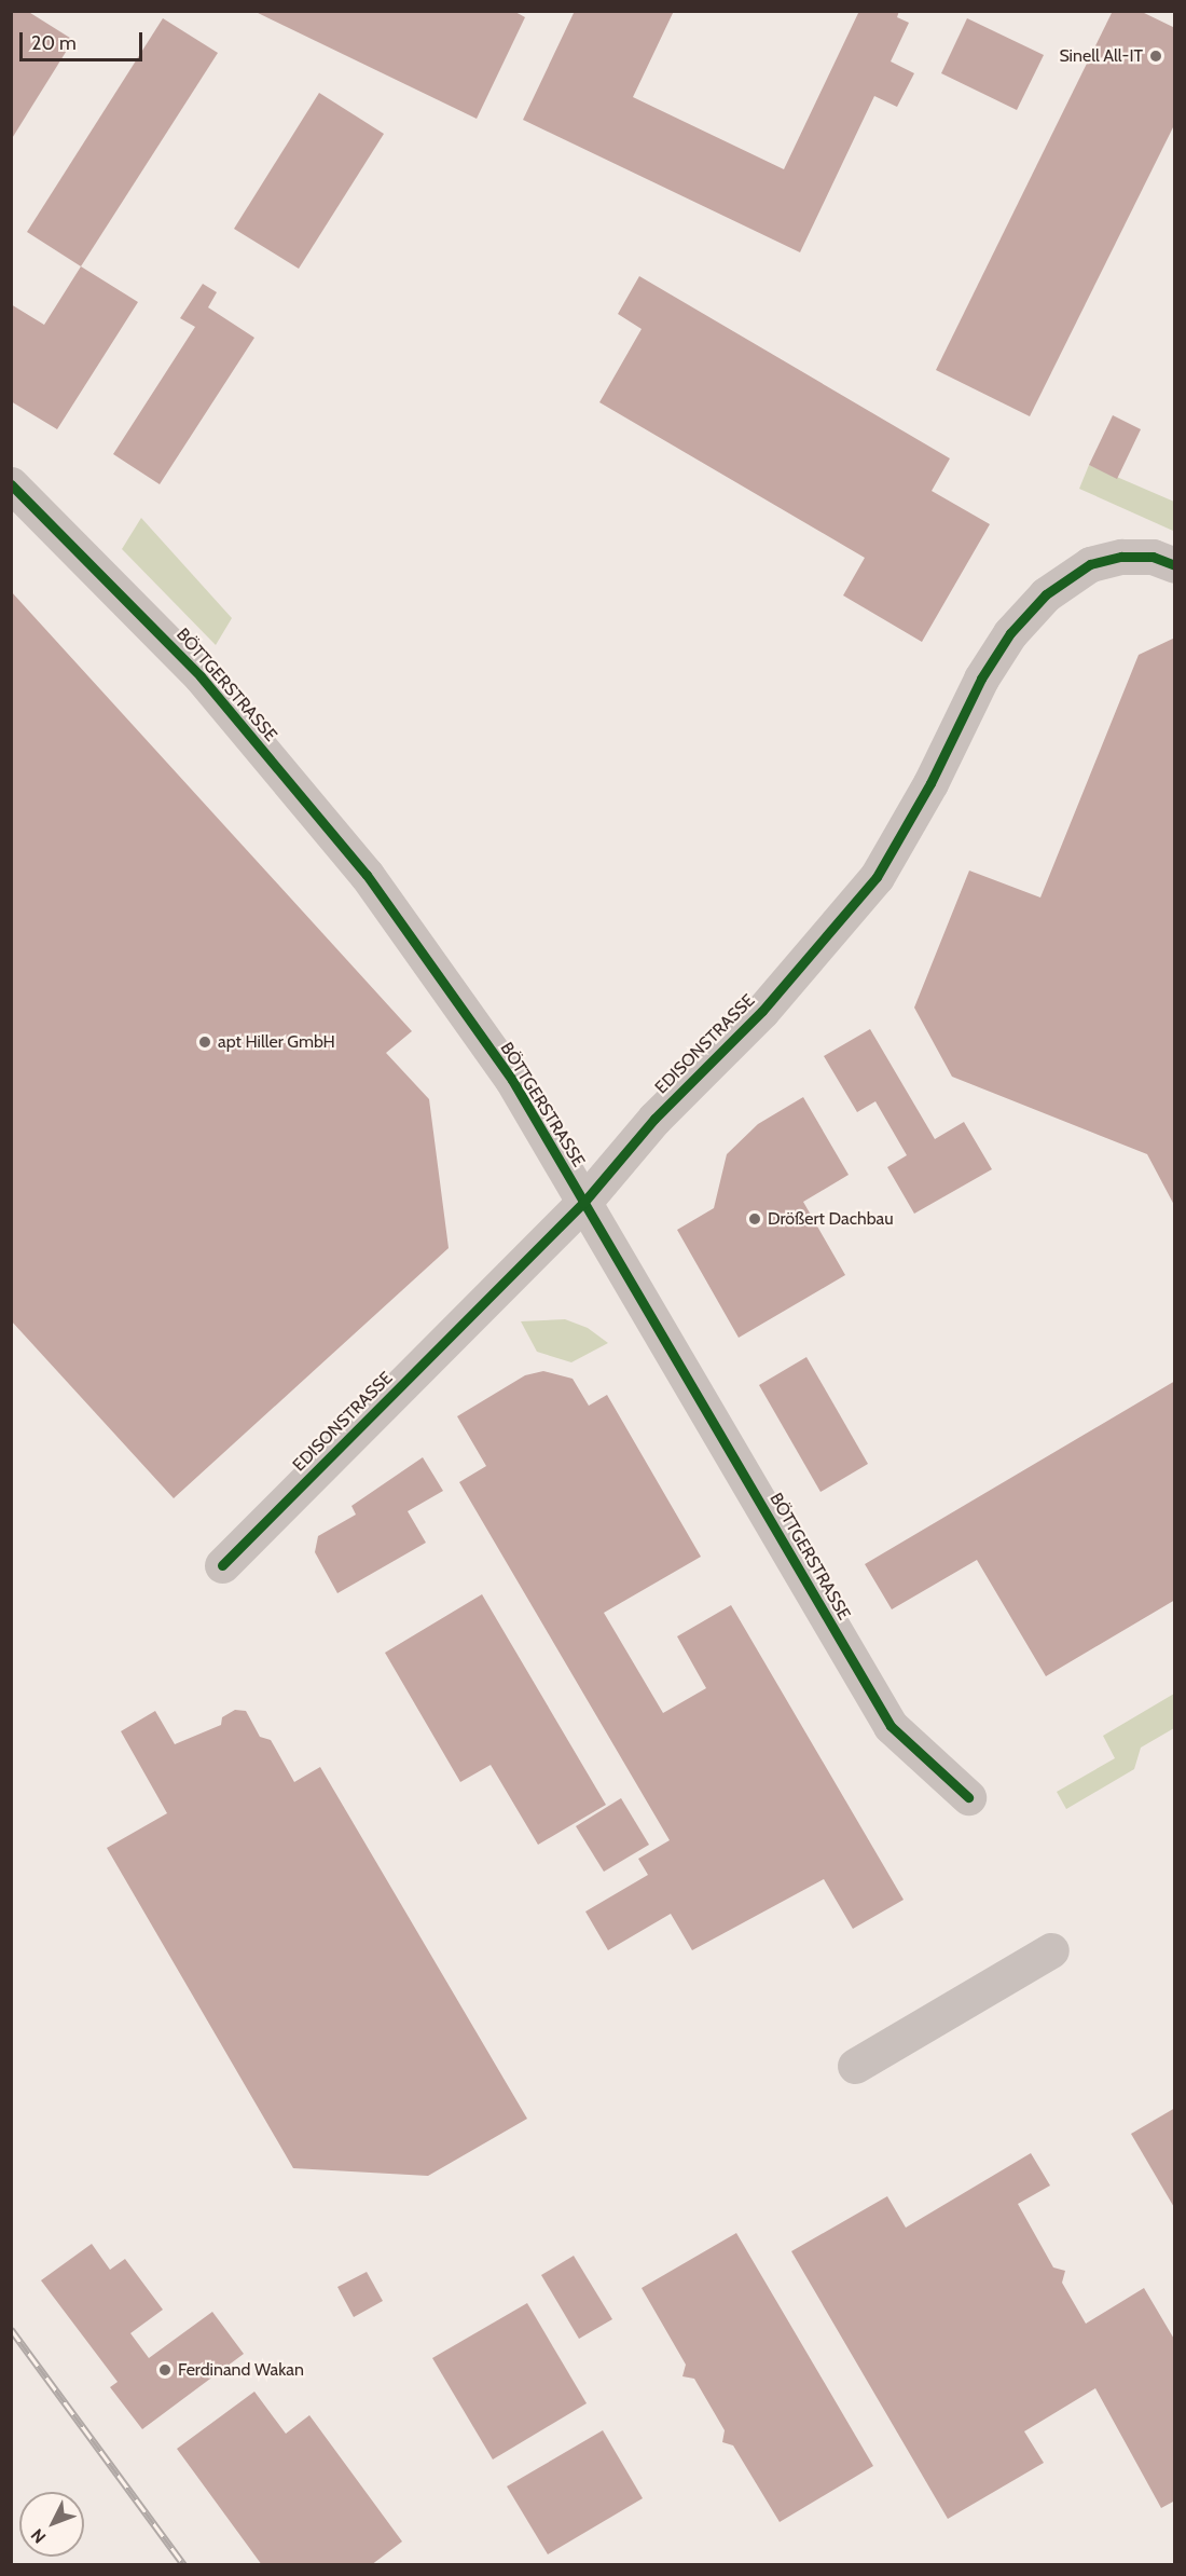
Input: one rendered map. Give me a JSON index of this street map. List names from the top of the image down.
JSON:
{
  "streets": {
    "street": ["BÖTTGERSTRASSE", "EDISONSTRASSE"]
  },
  "crossings": [
    ["BÖTTGERSTRASSE", "EDISONSTRASSE"]
  ],
  "places": [
    "Sinell All-IT",
    "apt Hiller GmbH",
    "Drößert Dachbau",
    "Ferdinand Wakan"
  ],
  "scale_bar": "20 m",
  "north": "bottom left"
}
